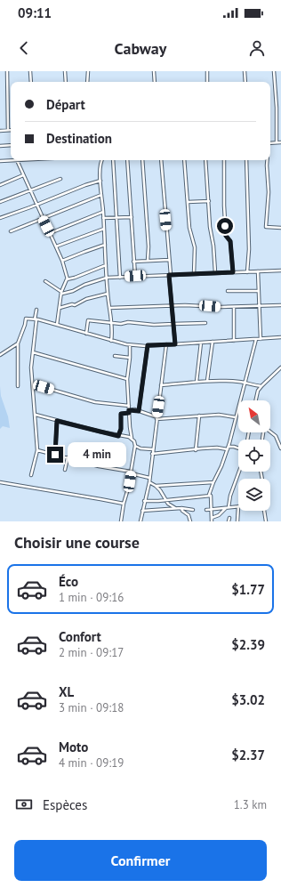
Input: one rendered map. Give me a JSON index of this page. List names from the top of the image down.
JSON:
{
  "north": "top left",
  "page": {
    "status": "09:11",
    "header": "Cabway",
    "banner": ["Départ", "Destination"],
    "bubble": "4 min",
    "heading": "Choisir une course",
    "list": [
      {
        "name": "Éco",
        "note": "1 min · 09:16",
        "value": "$1.77"
      },
      {
        "name": "Confort",
        "note": "2 min · 09:17",
        "value": "$2.39"
      },
      {
        "name": "XL",
        "note": "3 min · 09:18",
        "value": "$3.02"
      },
      {
        "name": "Moto",
        "note": "4 min · 09:19",
        "value": "$2.37"
      }
    ],
    "pay": ["Espèces", "1.3 km"],
    "buttons": "Confirmer"
  }
}
